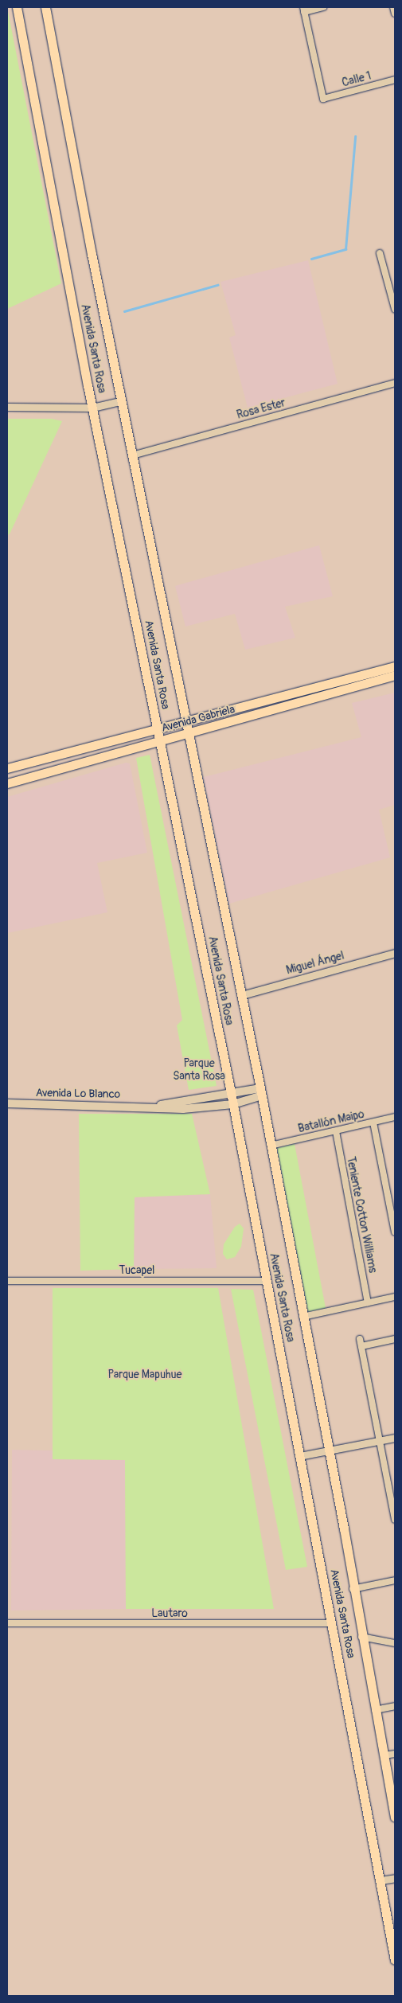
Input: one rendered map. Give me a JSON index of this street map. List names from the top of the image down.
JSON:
{
  "streets": {
    "main road": ["Avenida Santa Rosa", "Avenida Gabriela", "Avenida Lo Blanco"],
    "street": [
      "Calle 1",
      "Rosa Ester",
      "Miguel Ángel",
      "Batallón Maipo",
      "Teniente Cotton Williams",
      "Tucapel",
      "Lautaro"
    ]
  },
  "crossings": [
    ["Avenida Santa Rosa", "Rosa Ester"],
    ["Avenida Santa Rosa", "Avenida Gabriela"],
    ["Avenida Santa Rosa", "Miguel Ángel"],
    ["Avenida Santa Rosa", "Avenida Lo Blanco"],
    ["Avenida Santa Rosa", "Batallón Maipo"],
    ["Avenida Santa Rosa", "Tucapel"],
    ["Avenida Santa Rosa", "Lautaro"],
    ["Batallón Maipo", "Teniente Cotton Williams"]
  ],
  "parks": ["Parque Santa Rosa", "Parque Mapuhue"]
}
